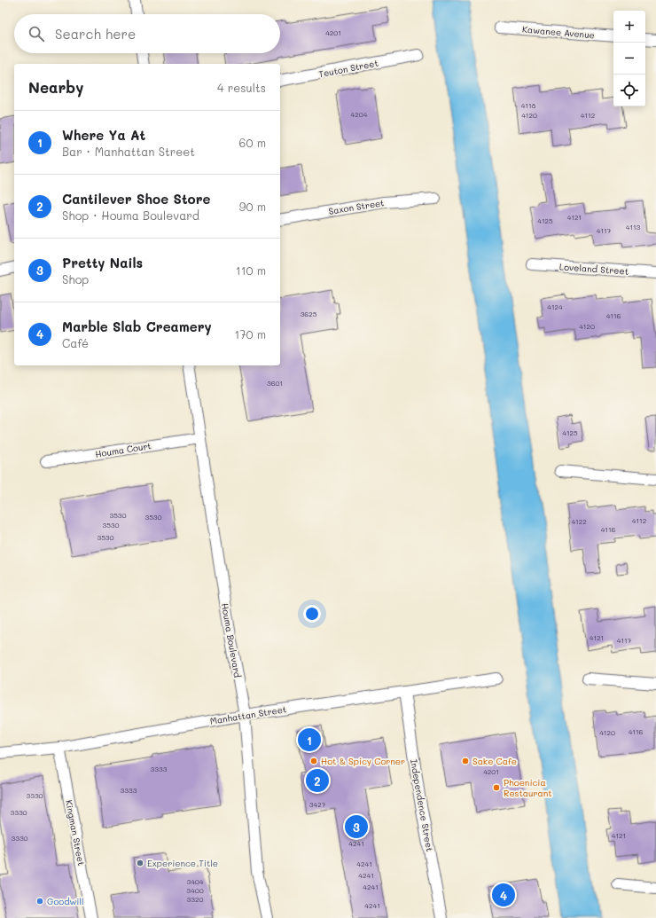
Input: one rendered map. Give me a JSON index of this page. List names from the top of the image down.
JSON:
{
  "streets": {
    "street": [
      "Kawanee Avenue",
      "Teuton Street",
      "Saxon Street",
      "Loveland Street",
      "Houma Court",
      "Houma Boulevard",
      "Manhattan Street",
      "Independence Street",
      "Kingman Street"
    ]
  },
  "crossings": [
    ["Houma Court", "Houma Boulevard"],
    ["Houma Boulevard", "Manhattan Street"],
    ["Manhattan Street", "Independence Street"],
    ["Manhattan Street", "Kingman Street"]
  ],
  "places": [
    "Hot & Spicy Corner",
    "Sake Cafe",
    "Phoenicia Restaurant",
    "Experience Title",
    "Goodwill"
  ],
  "house_numbers": [
    "4201",
    "4118",
    "4204",
    "4120",
    "4112",
    "4121",
    "4125",
    "4113",
    "4117",
    "4124",
    "3625",
    "4116",
    "4120",
    "3601",
    "4125",
    "3530",
    "3530",
    "4112",
    "4122",
    "3530",
    "4116",
    "3530",
    "4121",
    "4117",
    "4116",
    "4120",
    "3333",
    "4201",
    "3333",
    "3330",
    "3427",
    "3330",
    "4121",
    "3330",
    "4241",
    "4241",
    "4241",
    "3404",
    "4241",
    "3400",
    "3320",
    "4241"
  ],
  "page": {
    "map_buttons": ["+", "−"],
    "search": "Search here",
    "heading": ["Nearby", "4 results"],
    "list": [
      {
        "mark": "1",
        "name": "Where Ya At",
        "note": "Bar · Manhattan Street",
        "value": "60 m"
      },
      {
        "mark": "2",
        "name": "Cantilever Shoe Store",
        "note": "Shop · Houma Boulevard",
        "value": "90 m"
      },
      {
        "mark": "3",
        "name": "Pretty Nails",
        "note": "Shop",
        "value": "110 m"
      },
      {
        "mark": "4",
        "name": "Marble Slab Creamery",
        "note": "Café",
        "value": "170 m"
      }
    ],
    "pins": [
      "1",
      "2",
      "3",
      "4"
    ]
  }
}
